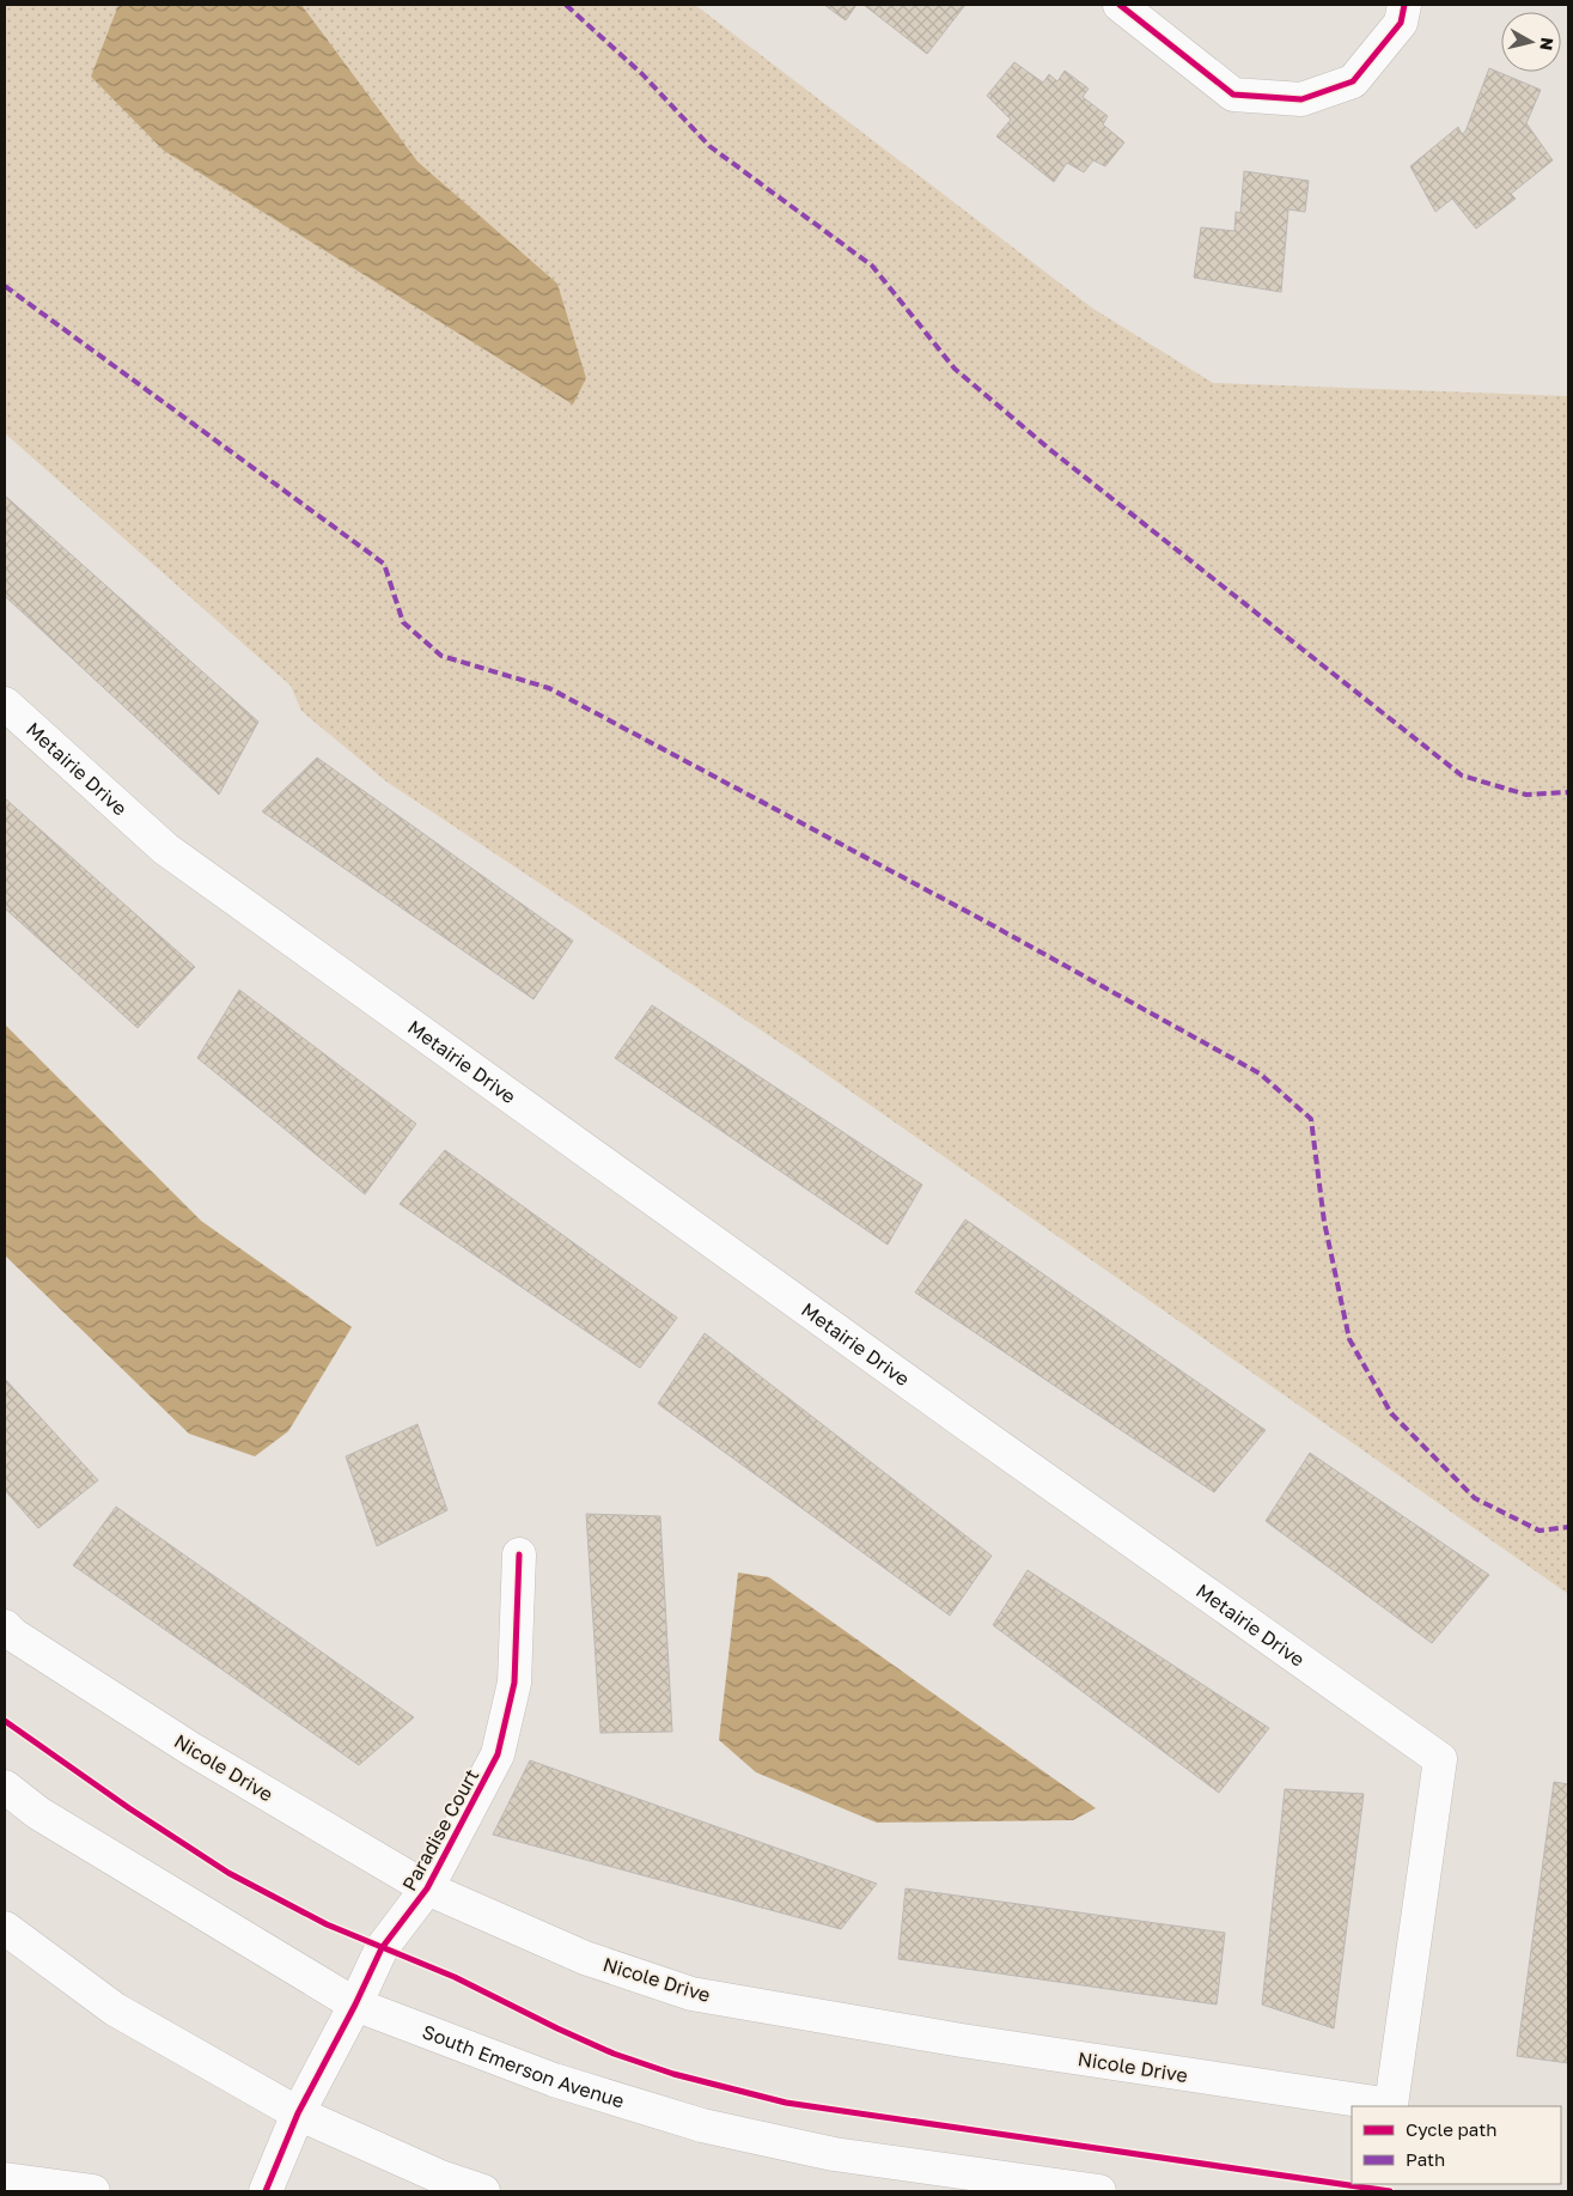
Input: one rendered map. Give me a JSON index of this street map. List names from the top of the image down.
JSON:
{
  "streets": {
    "main road": [
      "Metairie Drive",
      "Nicole Drive",
      "Paradise Court",
      "South Emerson Avenue"
    ]
  },
  "crossings": [
    ["Metairie Drive", "Nicole Drive"],
    ["Nicole Drive", "Paradise Court"],
    ["Paradise Court", "South Emerson Avenue"]
  ],
  "legend": ["Cycle path", "Path"],
  "north": "right"
}
